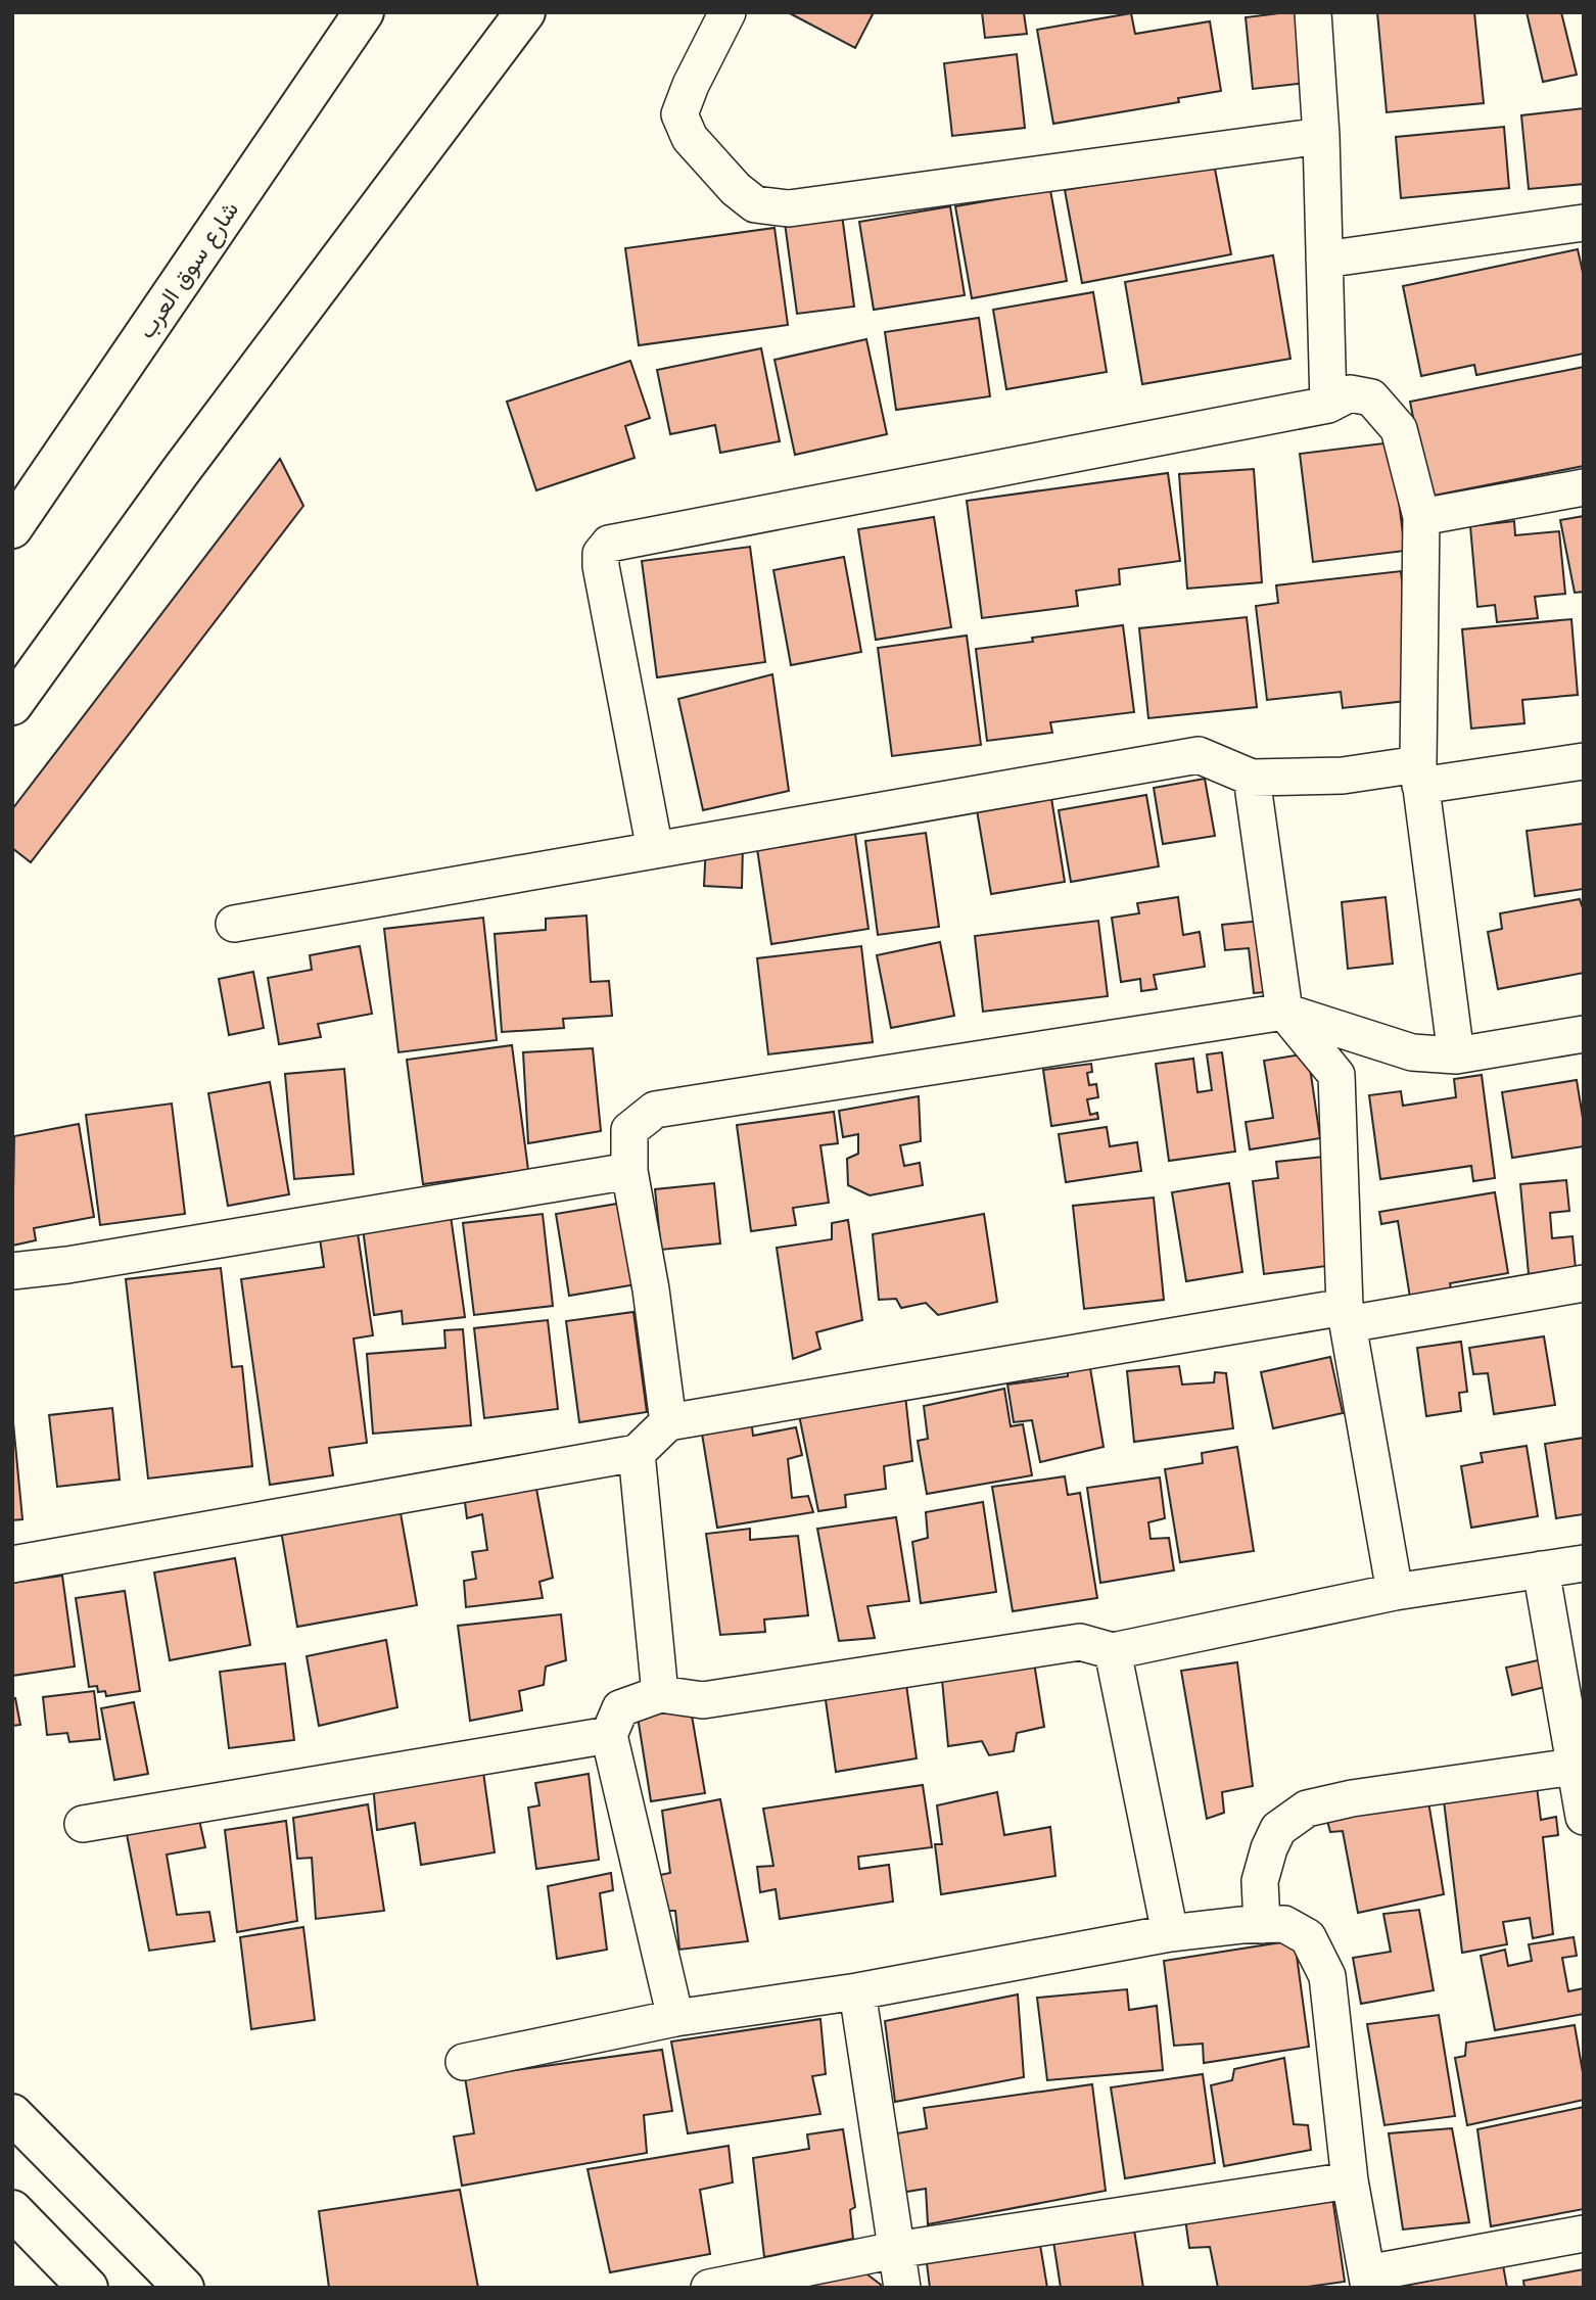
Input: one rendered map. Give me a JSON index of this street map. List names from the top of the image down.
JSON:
{
  "streets": {
    "main road": ["شارع سوق العرب"]
  }
}
